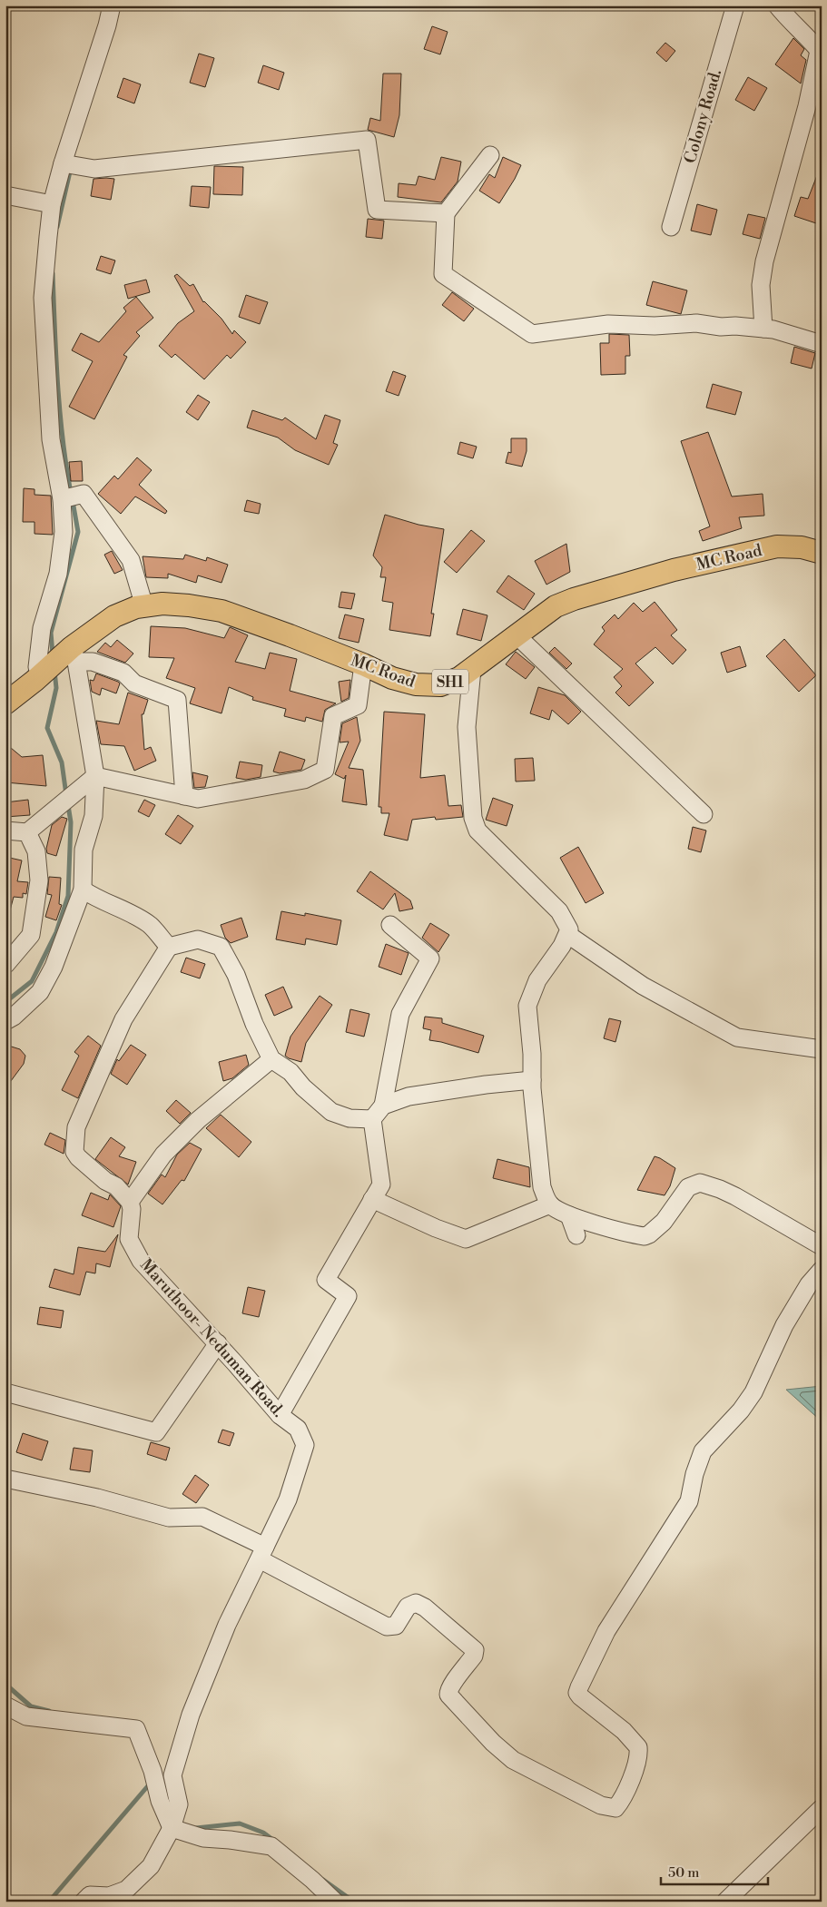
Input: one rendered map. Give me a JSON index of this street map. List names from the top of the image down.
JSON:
{
  "streets": {
    "main road": ["MC Road", "SH1"],
    "street": ["Colony Road.", "Maruthoor- Neduman Road."]
  },
  "scale_bar": "50 m"
}
